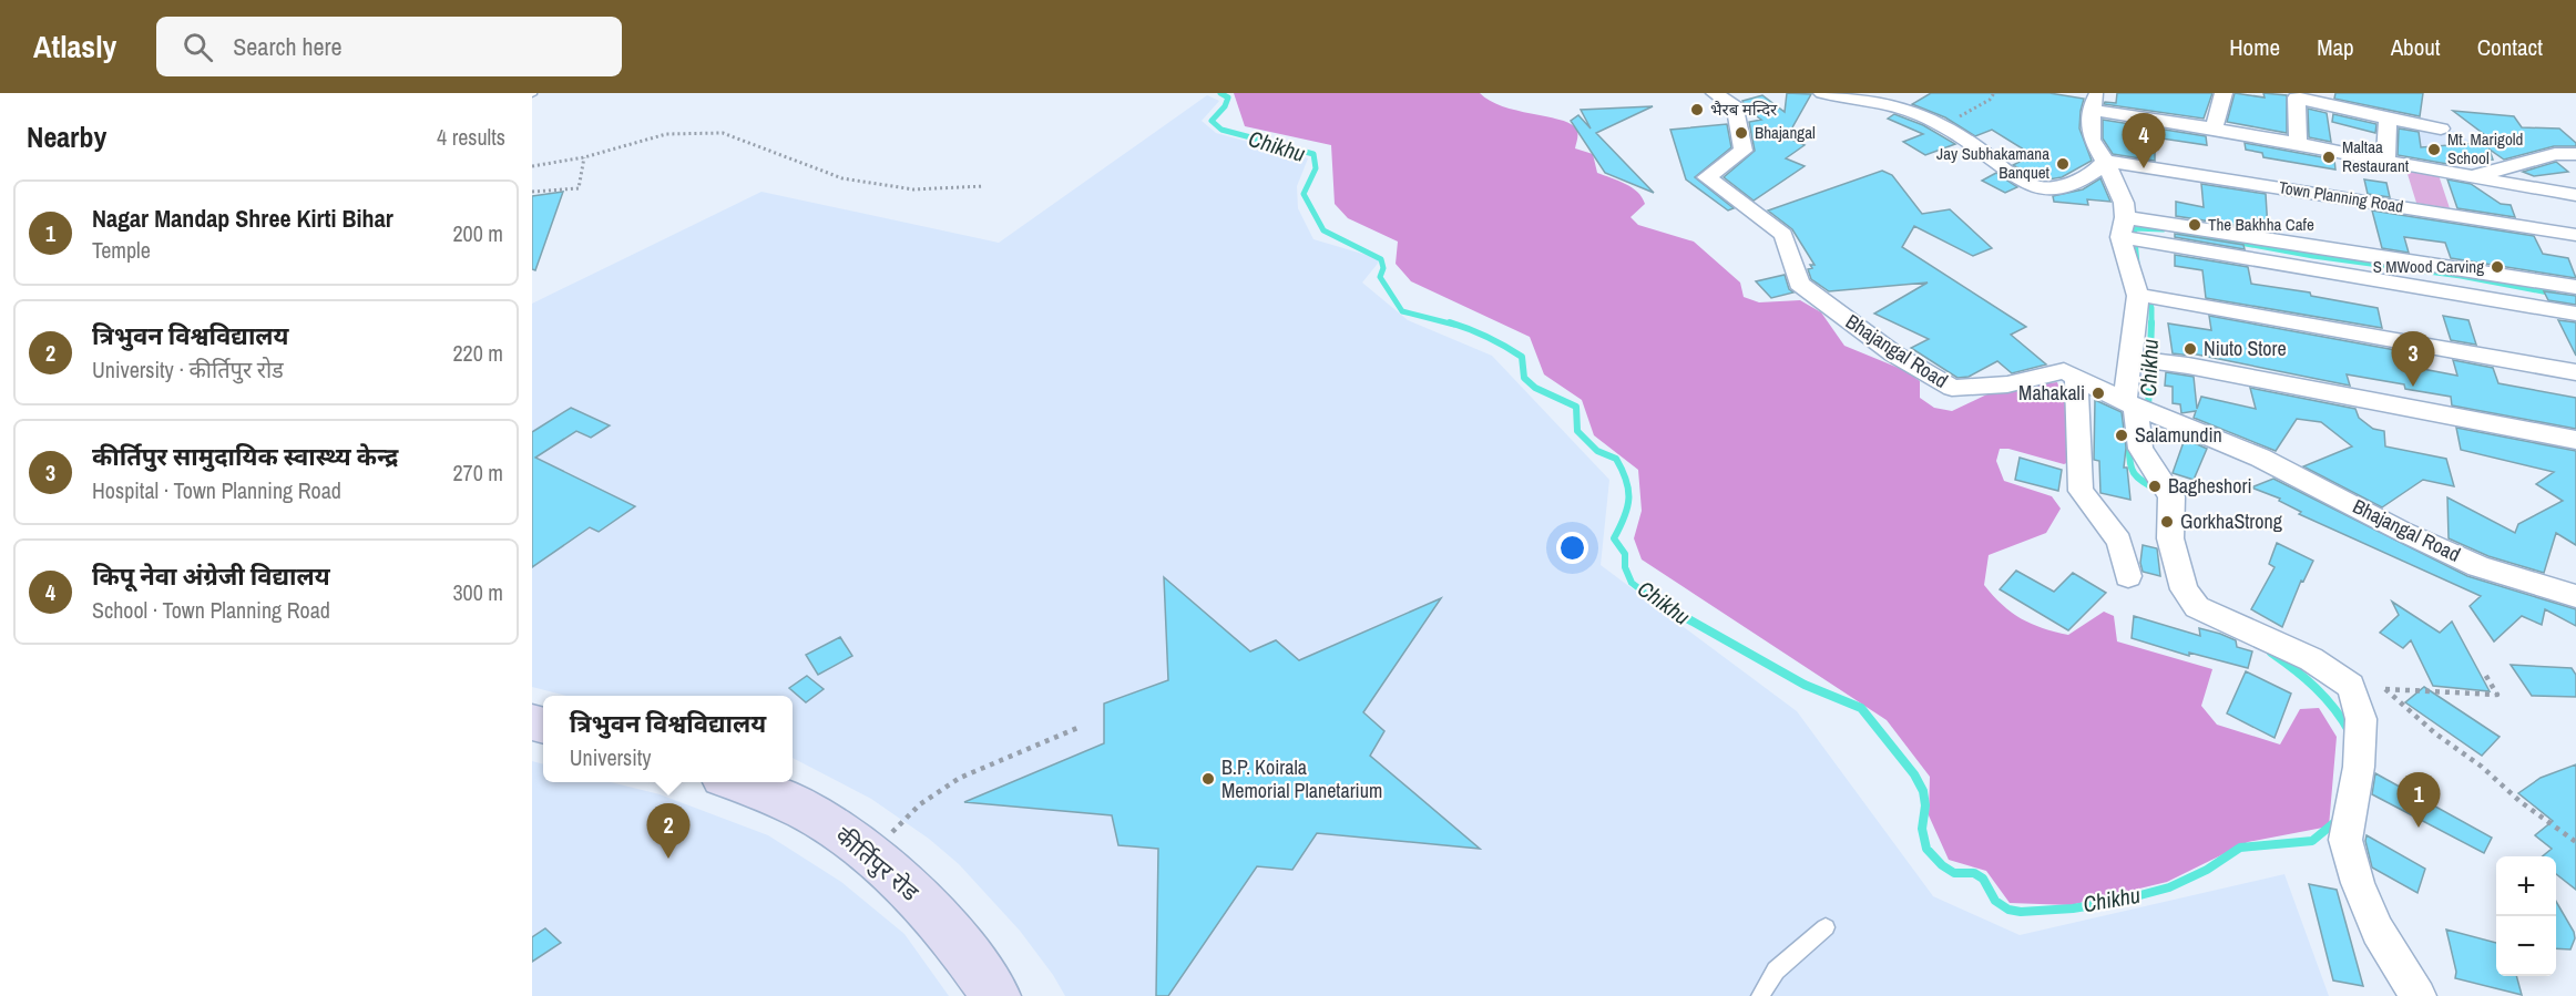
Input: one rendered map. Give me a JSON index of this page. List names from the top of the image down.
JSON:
{
  "streets": {
    "street": ["Town Planning Road", "Bhajangal Road", "कीर्तिपुर रोड"]
  },
  "water": ["Chikhu"],
  "places": [
    "भैरब मन्दिर",
    "Bhajangal",
    "Mt. Marigold School",
    "Maltaa Restaurant",
    "Jay Subhakamana Banquet",
    "The Bakhha Cafe",
    "S MWood Carving",
    "Niuto Store",
    "Mahakali",
    "Salamundin",
    "Bagheshori",
    "GorkhaStrong",
    "B.P. Koirala Memorial Planetarium"
  ],
  "page": {
    "header": "Atlasly",
    "search": "Search here",
    "nav": [
      "Home",
      "Map",
      "About",
      "Contact"
    ],
    "heading": ["Nearby", "4 results"],
    "pins": [
      "4",
      "3",
      "1",
      "2"
    ],
    "list": [
      {
        "mark": "1",
        "name": "Nagar Mandap Shree Kirti Bihar",
        "note": "Temple",
        "value": "200 m"
      },
      {
        "mark": "2",
        "name": "त्रिभुवन विश्वविद्यालय",
        "note": "University · कीर्तिपुर रोड",
        "value": "220 m"
      },
      {
        "mark": "3",
        "name": "कीर्तिपुर सामुदायिक स्वास्थ्य केन्द्र",
        "note": "Hospital · Town Planning Road",
        "value": "270 m"
      },
      {
        "mark": "4",
        "name": "किपू नेवा अंग्रेजी विद्यालय",
        "note": "School · Town Planning Road",
        "value": "300 m"
      }
    ],
    "popup": ["त्रिभुवन विश्वविद्यालय", "University"],
    "map_buttons": ["+", "−"]
  }
}
